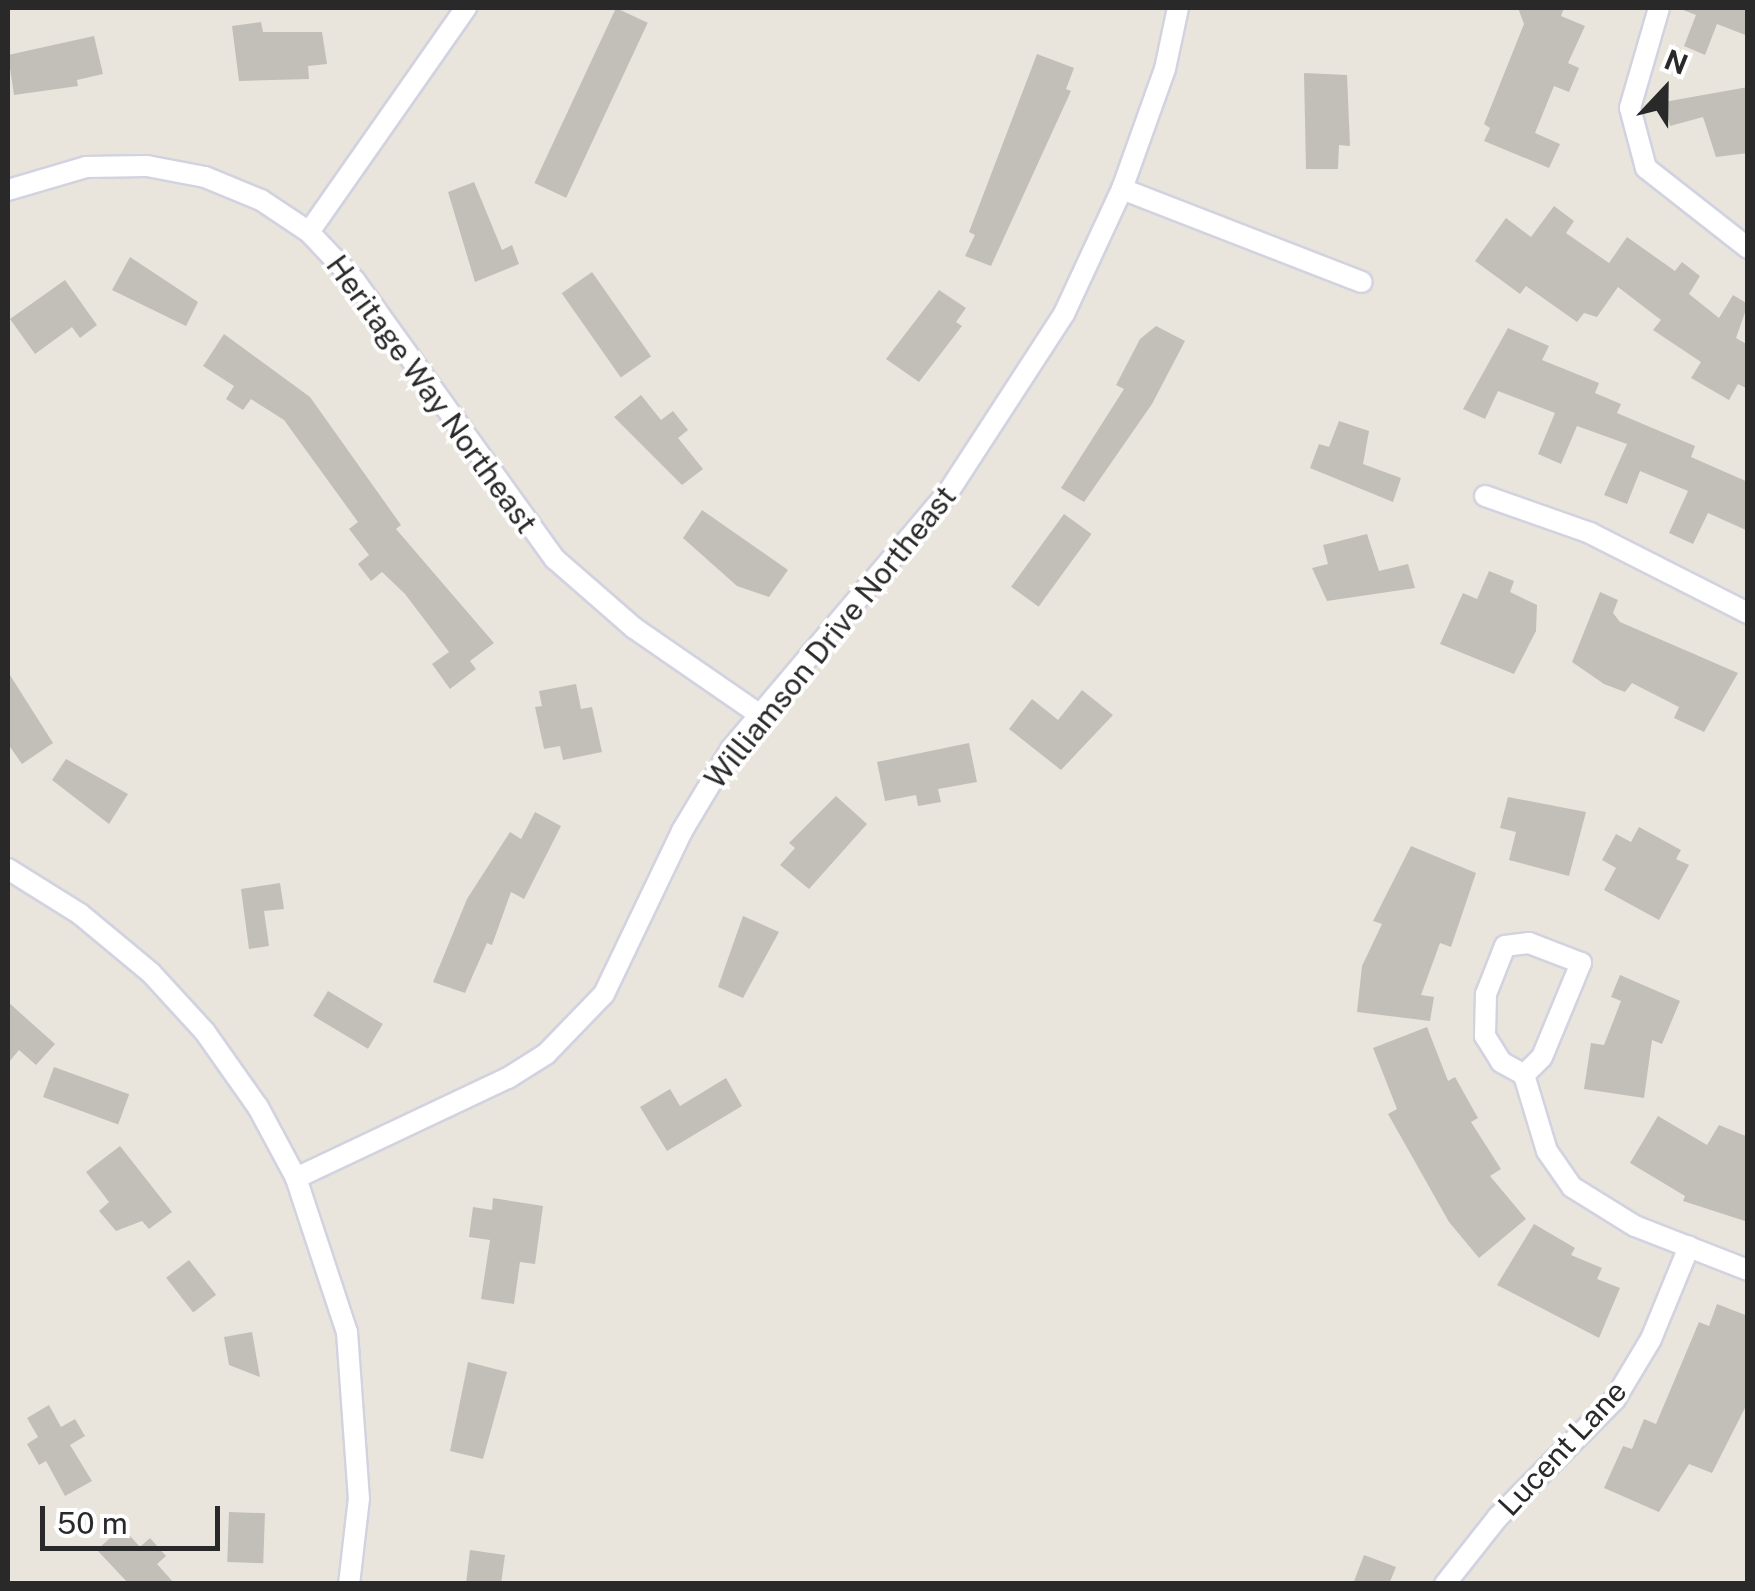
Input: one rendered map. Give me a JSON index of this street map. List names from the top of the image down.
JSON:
{
  "streets": {
    "street": ["Heritage Way Northeast", "Williamson Drive Northeast", "Lucent Lane"]
  },
  "crossings": [
    ["Heritage Way Northeast", "Williamson Drive Northeast"]
  ],
  "scale_bar": "50 m",
  "north": "top"
}
